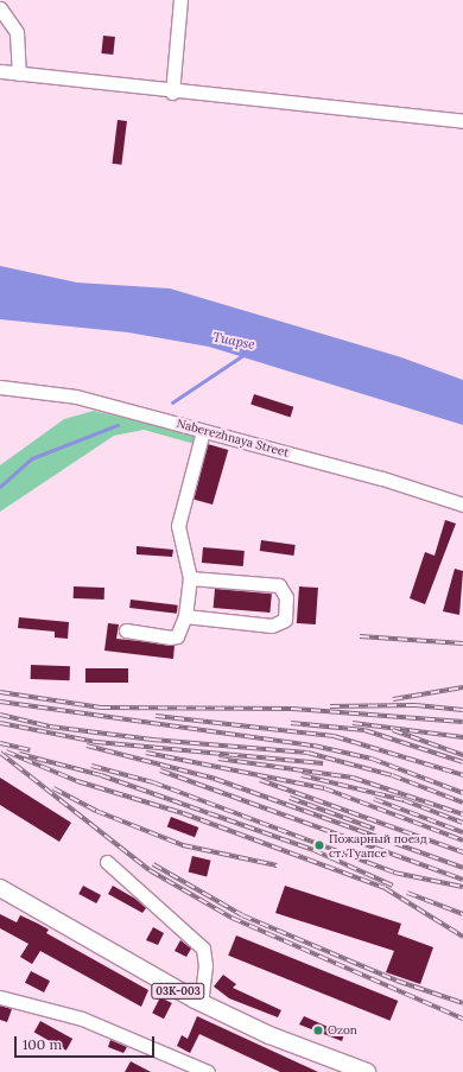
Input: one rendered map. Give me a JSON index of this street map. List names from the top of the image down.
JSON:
{
  "streets": {
    "main road": ["03К-003"],
    "street": ["Naberezhnaya Street"]
  },
  "water": ["Tuapse"],
  "places": ["Пожарный поезд ст. Туапсе", "Ozon"],
  "scale_bar": "100 m"
}
